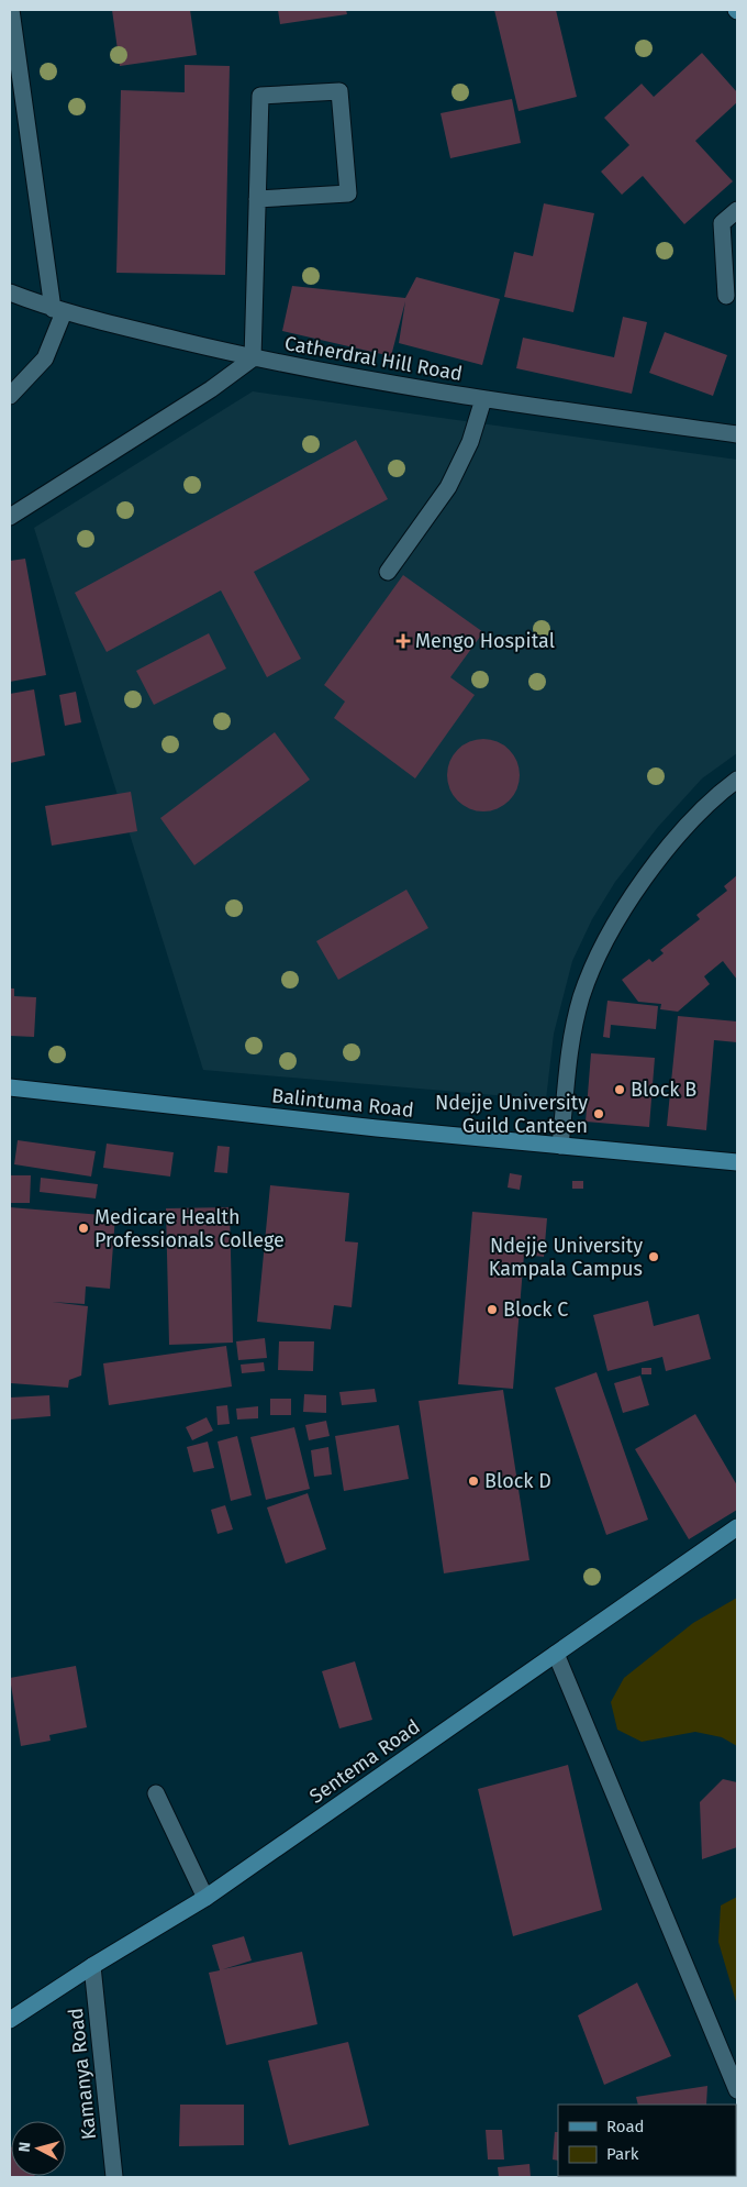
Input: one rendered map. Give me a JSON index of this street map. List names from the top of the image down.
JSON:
{
  "streets": {
    "main road": ["Balintuma Road", "Sentema Road"],
    "street": ["Catherdral Hill Road", "Kamanya Road"]
  },
  "crossings": [
    ["Sentema Road", "Kamanya Road"]
  ],
  "places": {
    "health": ["Mengo Hospital"],
    "other": [
      "Block B",
      "Ndejje University Guild Canteen",
      "Medicare Health Professionals College",
      "Ndejje University Kampala Campus",
      "Block C",
      "Block D"
    ]
  },
  "legend": ["Road", "Park"],
  "north": "left"
}
